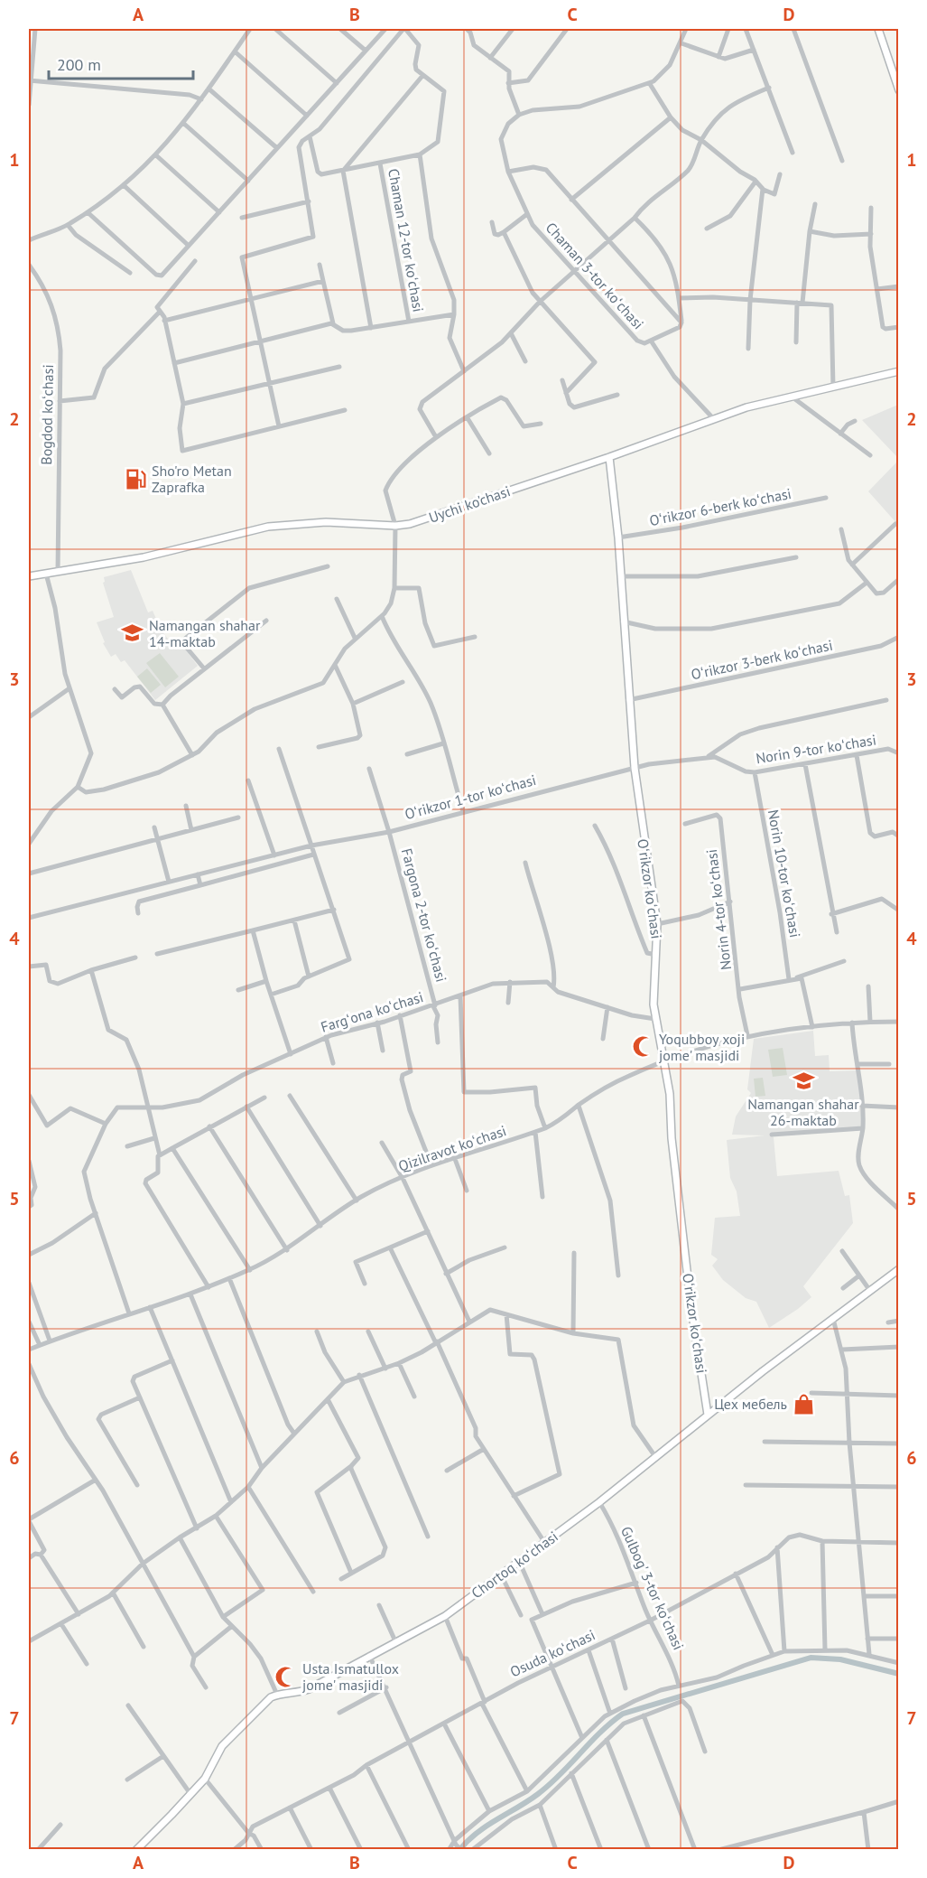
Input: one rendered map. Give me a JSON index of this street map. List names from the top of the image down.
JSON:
{
  "streets": {
    "main road": ["Uychi ko'chasi", "Oʻrikzor koʻchasi", "Chortoq koʻchasi"],
    "street": [
      "Chaman 12-tor koʻchasi",
      "Chaman 3-tor koʻchasi",
      "Bogdod koʻchasi",
      "Oʻrikzor 6-berk koʻchasi",
      "Oʻrikzor 3-berk koʻchasi",
      "Norin 9-tor koʻchasi",
      "Oʻrikzor 1-tor koʻchasi",
      "Norin 10-tor koʻchasi",
      "Norin 4-tor koʻchasi",
      "Fargona 2-tor koʻchasi",
      "Fargʻona koʻchasi",
      "Qizilravot koʻchasi",
      "Gulbog' 3-tor koʻchasi",
      "Osuda koʻchasi"
    ]
  },
  "crossings": [
    ["Bogdod koʻchasi", "Uychi ko'chasi"],
    ["Uychi ko'chasi", "Oʻrikzor koʻchasi"],
    ["Oʻrikzor 6-berk koʻchasi", "Oʻrikzor koʻchasi"],
    ["Oʻrikzor 3-berk koʻchasi", "Oʻrikzor koʻchasi"],
    ["Norin 9-tor koʻchasi", "Oʻrikzor 1-tor koʻchasi"],
    ["Norin 9-tor koʻchasi", "Norin 10-tor koʻchasi"],
    ["Oʻrikzor 1-tor koʻchasi", "Oʻrikzor koʻchasi"],
    ["Oʻrikzor 1-tor koʻchasi", "Fargona 2-tor koʻchasi"],
    ["Oʻrikzor koʻchasi", "Fargʻona koʻchasi"],
    ["Oʻrikzor koʻchasi", "Qizilravot koʻchasi"],
    ["Oʻrikzor koʻchasi", "Chortoq koʻchasi"],
    ["Norin 4-tor koʻchasi", "Qizilravot koʻchasi"],
    ["Fargona 2-tor koʻchasi", "Fargʻona koʻchasi"],
    ["Chortoq koʻchasi", "Gulbog' 3-tor koʻchasi"],
    ["Gulbog' 3-tor koʻchasi", "Osuda koʻchasi"]
  ],
  "places": {
    "fuel station": ["Sho'ro Metan Zaprafka"],
    "school or university": ["Namangan shahar 14-maktab", "Namangan shahar 26-maktab"],
    "mosque": ["Yoqubboy xoji jome' masjidi", "Usta Ismatullox jome' masjidi"],
    "shop": ["Цех мебель"]
  },
  "scale_bar": "200 m",
  "grid": {
    "columns": [
      "A",
      "B",
      "C",
      "D"
    ],
    "rows": [
      "1",
      "2",
      "3",
      "4",
      "5",
      "6",
      "7"
    ]
  }
}
